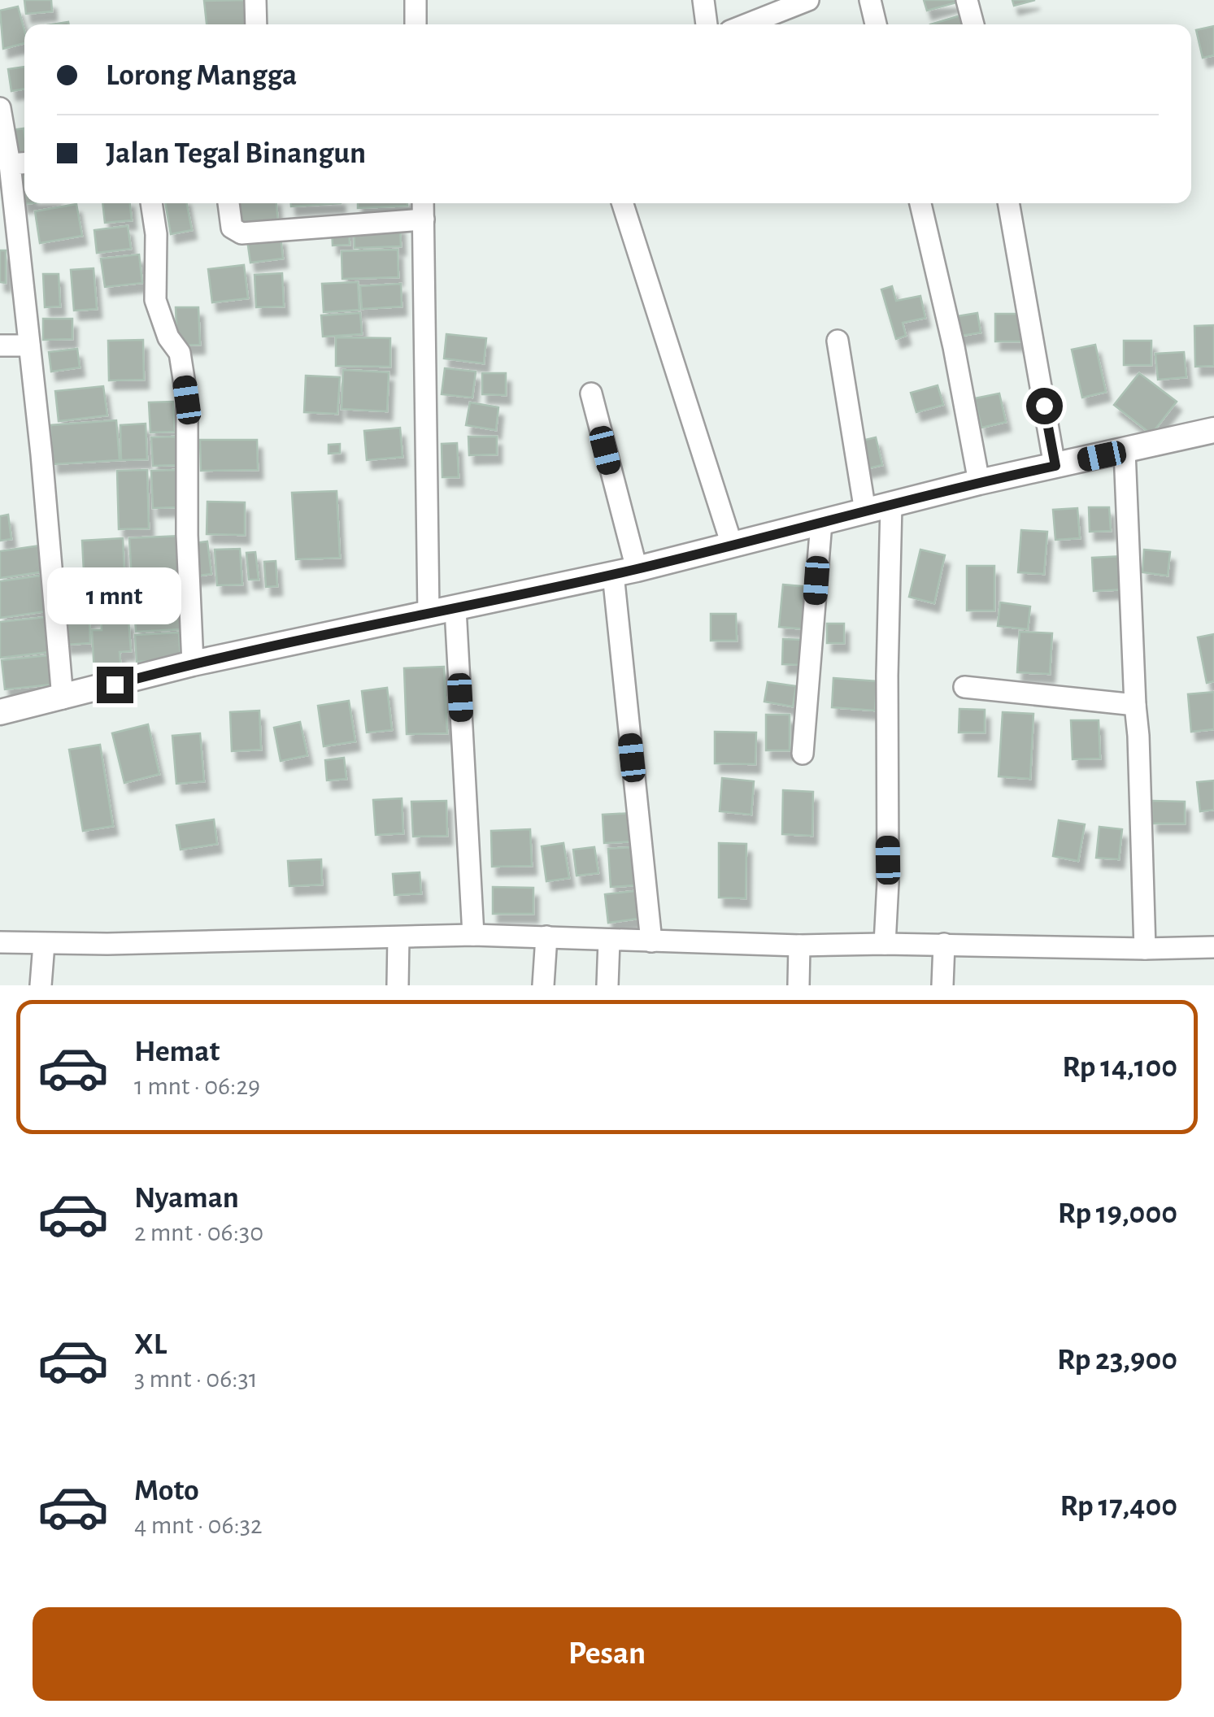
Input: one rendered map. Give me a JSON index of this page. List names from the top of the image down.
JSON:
{
  "page": {
    "banner": ["Lorong Mangga", "Jalan Tegal Binangun"],
    "bubble": "1 mnt",
    "list": [
      {
        "name": "Hemat",
        "note": "1 mnt · 06:29",
        "value": "Rp 14,100"
      },
      {
        "name": "Nyaman",
        "note": "2 mnt · 06:30",
        "value": "Rp 19,000"
      },
      {
        "name": "XL",
        "note": "3 mnt · 06:31",
        "value": "Rp 23,900"
      },
      {
        "name": "Moto",
        "note": "4 mnt · 06:32",
        "value": "Rp 17,400"
      }
    ],
    "buttons": "Pesan"
  }
}
